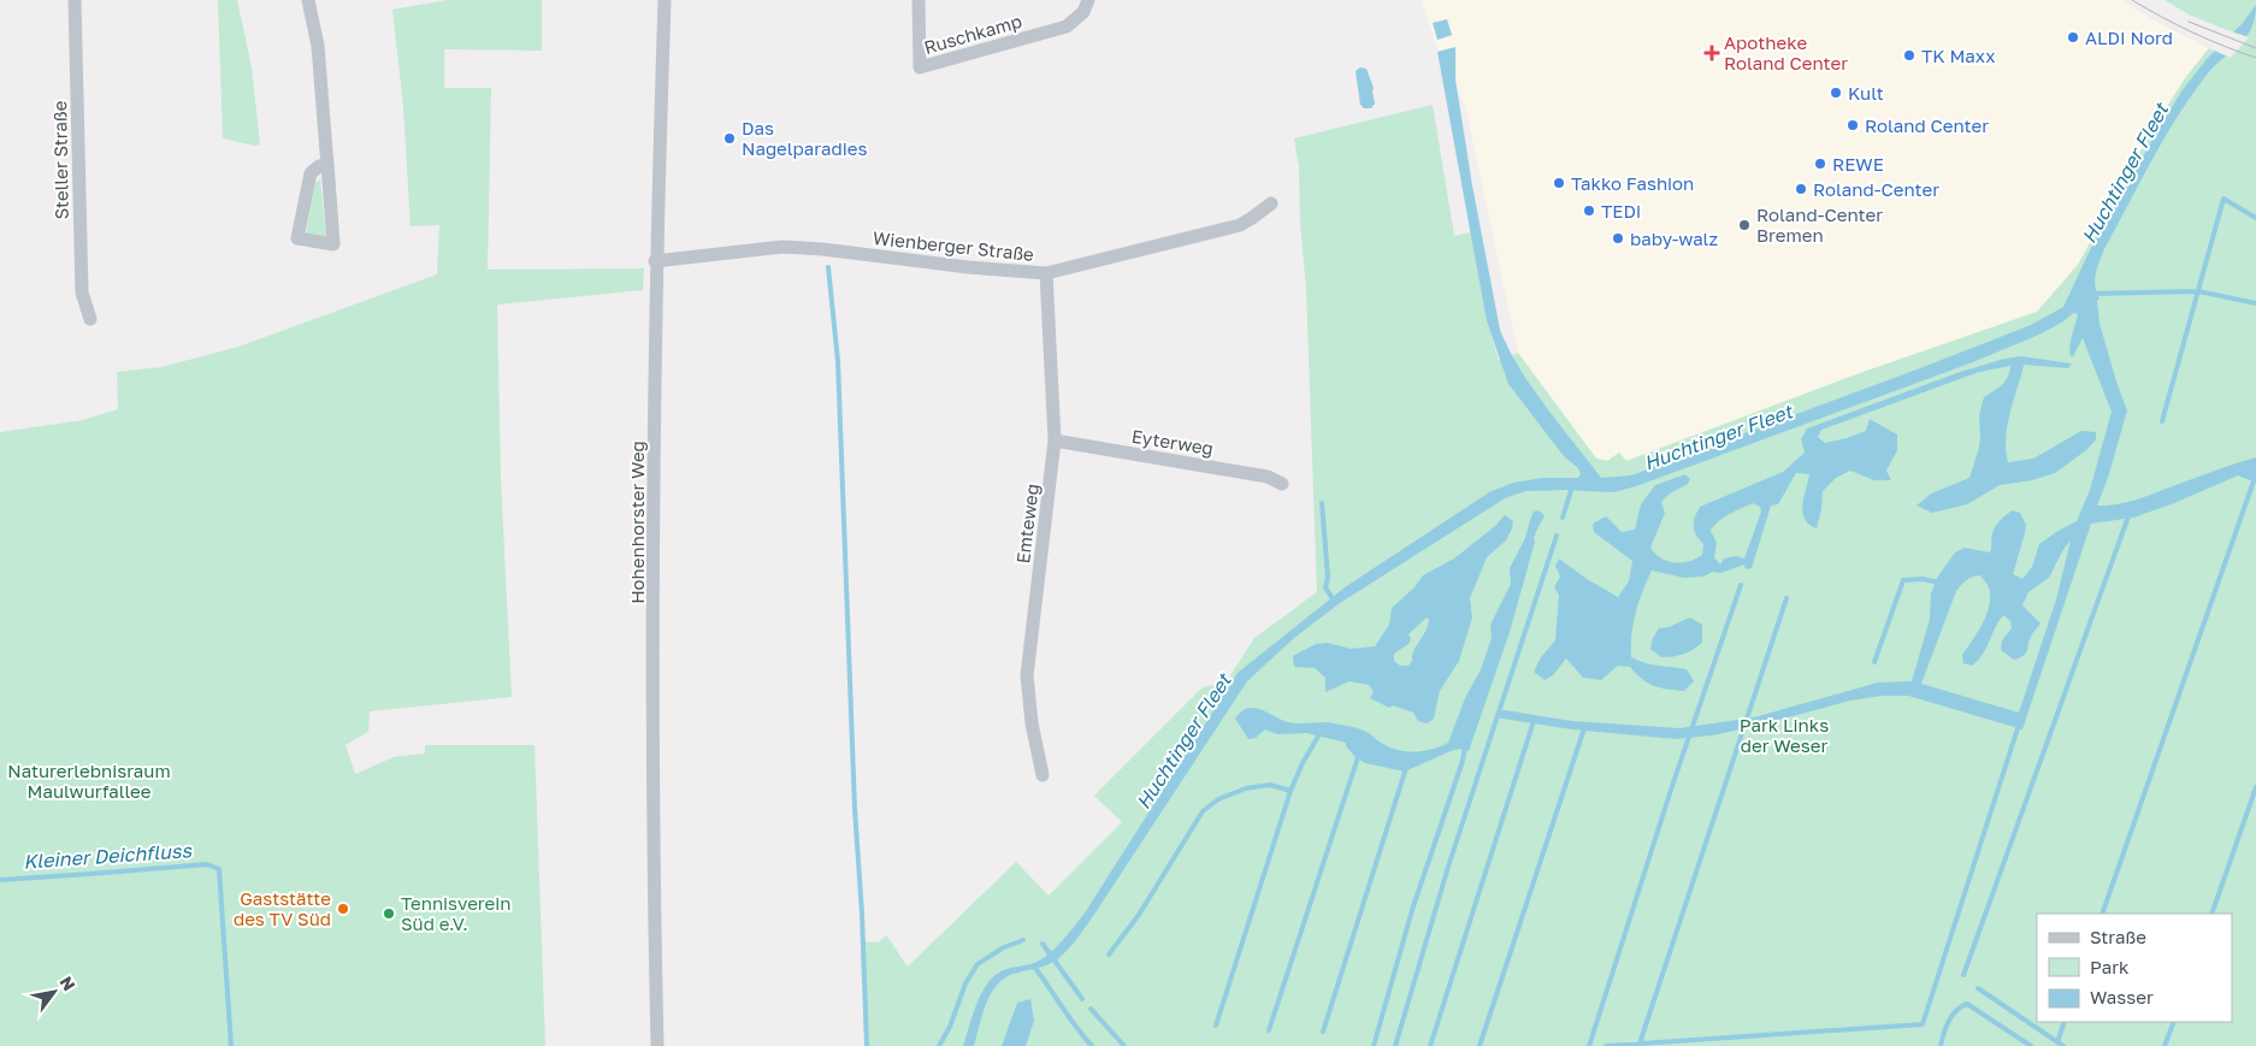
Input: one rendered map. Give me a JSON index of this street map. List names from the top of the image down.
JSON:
{
  "streets": {
    "street": [
      "Ruschkamp",
      "Steller Straße",
      "Wienberger Straße",
      "Eyterweg",
      "Hohenhorster Weg",
      "Emteweg"
    ]
  },
  "crossings": [
    ["Wienberger Straße", "Hohenhorster Weg"],
    ["Wienberger Straße", "Emteweg"],
    ["Eyterweg", "Emteweg"]
  ],
  "water": ["Huchtinger Fleet", "Kleiner Deichfluss"],
  "parks": ["Park Links der Weser", "Naturerlebnisraum Maulwurfallee"],
  "places": {
    "other": [
      "ALDI Nord",
      "TK Maxx",
      "Kult",
      "Roland Center",
      "Das Nagelparadies",
      "REWE",
      "Takko Fashion",
      "Roland-Center",
      "TEDi",
      "Roland-Center Bremen",
      "baby-walz",
      "Gaststätte des TV Süd",
      "Tennisverein Süd e.V."
    ],
    "health": ["Apotheke Roland Center"]
  },
  "legend": ["Straße", "Park", "Wasser"],
  "north": "top right"
}
